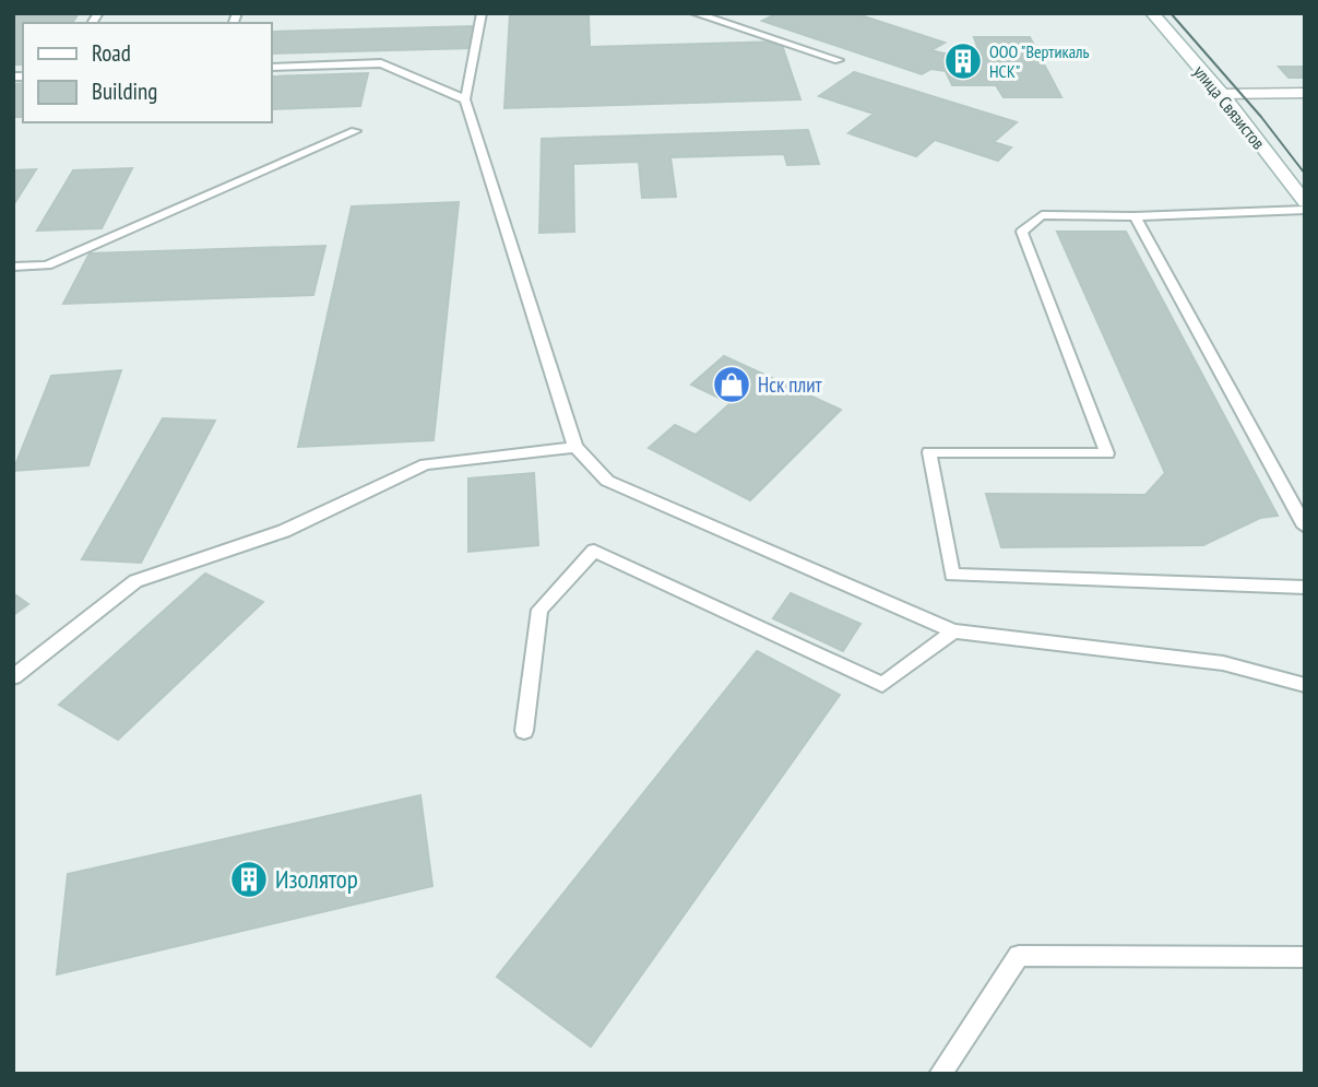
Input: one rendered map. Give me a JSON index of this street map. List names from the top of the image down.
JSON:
{
  "streets": {
    "street": ["улица Связистов"]
  },
  "places": {
    "building": ["ООО \"Вертикаль НСК\"", "Изолятор"],
    "shop": ["Нск плит"]
  },
  "legend": ["Road", "Building"]
}
